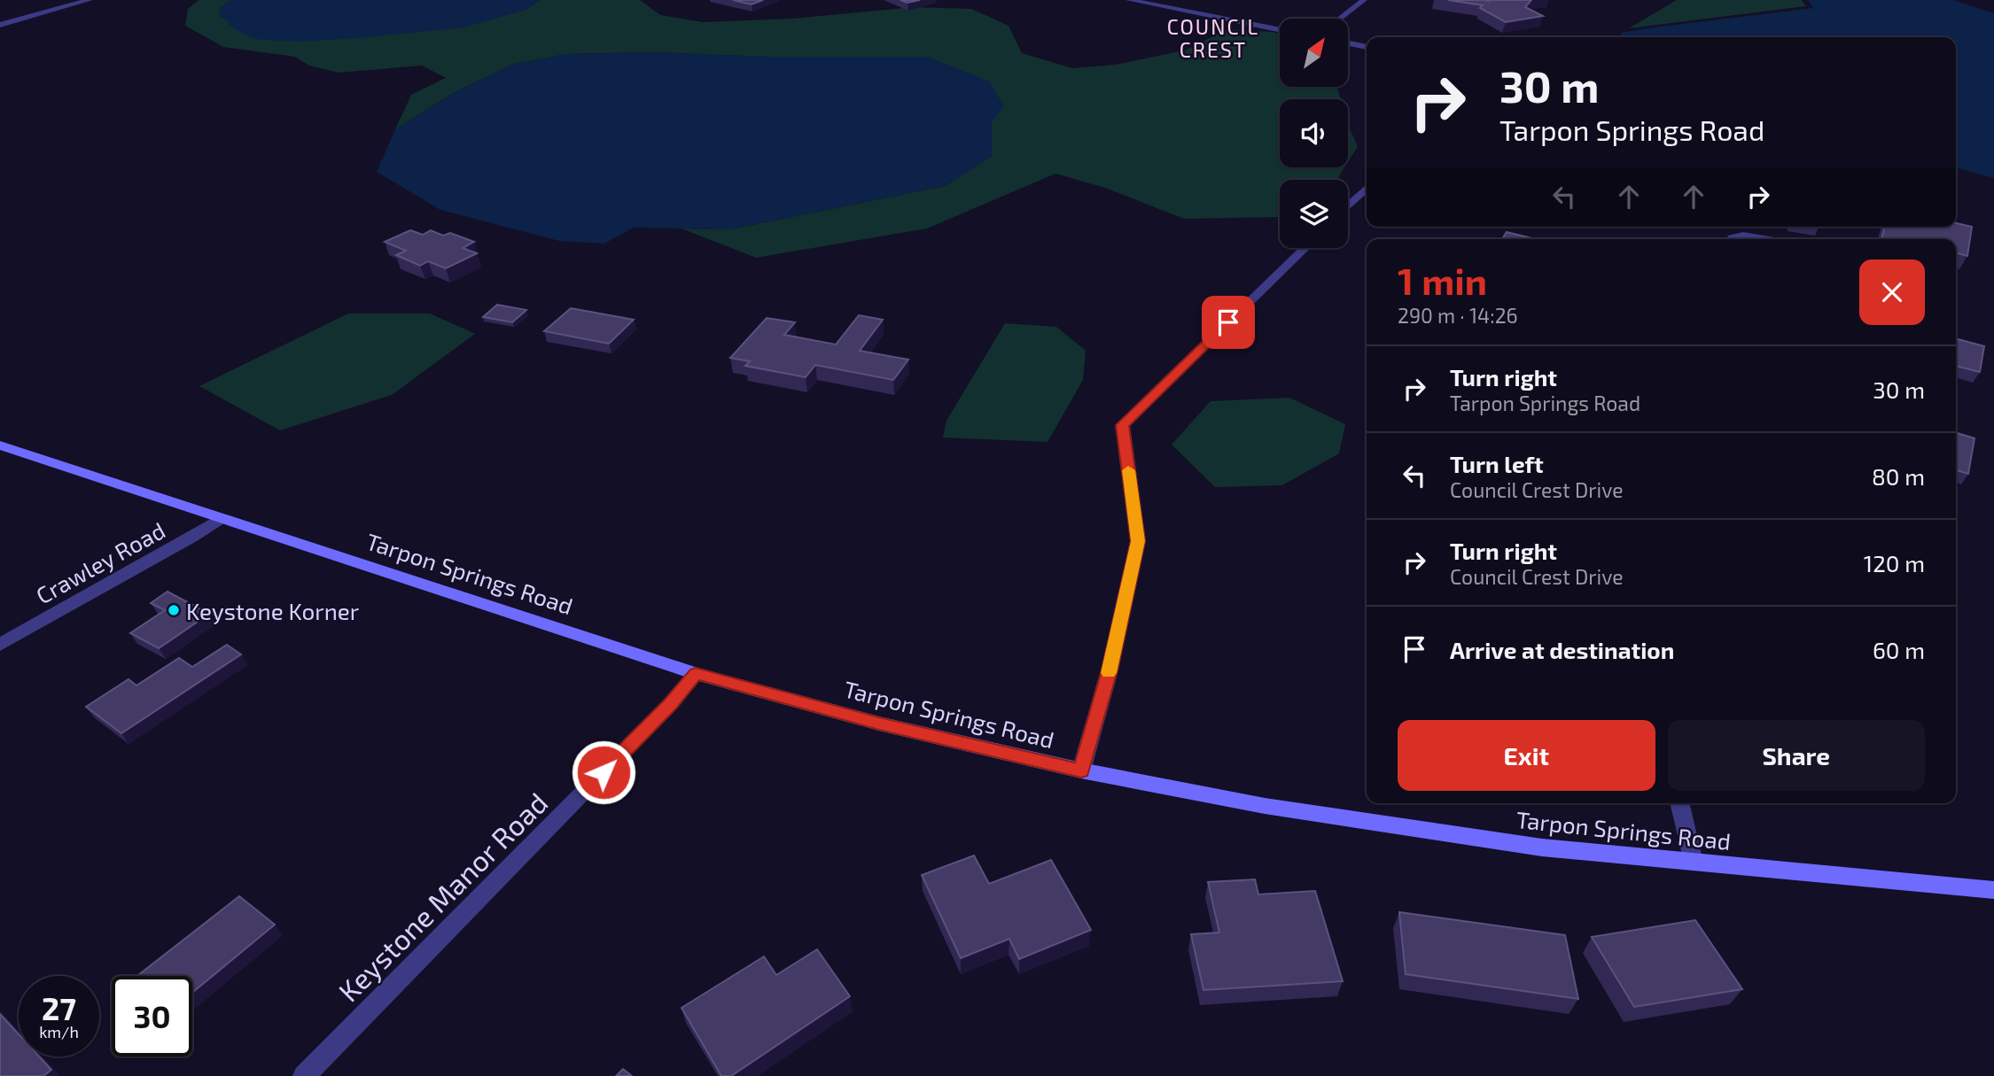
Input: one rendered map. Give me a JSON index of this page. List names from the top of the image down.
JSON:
{
  "streets": {
    "main road": ["Tarpon Springs Road"],
    "street": ["Crawley Road", "Keystone Manor Road"]
  },
  "crossings": [
    ["Crawley Road", "Tarpon Springs Road"],
    ["Tarpon Springs Road", "Keystone Manor Road"]
  ],
  "districts": ["COUNCIL CREST"],
  "places": ["Keystone Korner"],
  "north": "top right",
  "page": {
    "turn": ["30 m", "Tarpon Springs Road"],
    "heading": ["1 min", "290 m · 14:26"],
    "list": [
      {
        "name": "Turn right",
        "note": "Tarpon Springs Road",
        "value": "30 m"
      },
      {
        "name": "Turn left",
        "note": "Council Crest Drive",
        "value": "80 m"
      },
      {
        "name": "Turn right",
        "note": "Council Crest Drive",
        "value": "120 m"
      },
      {
        "name": "Arrive at destination",
        "value": "60 m"
      }
    ],
    "buttons": ["Exit", "Share"],
    "speed": "27 km/h",
    "limit": "30"
  }
}
